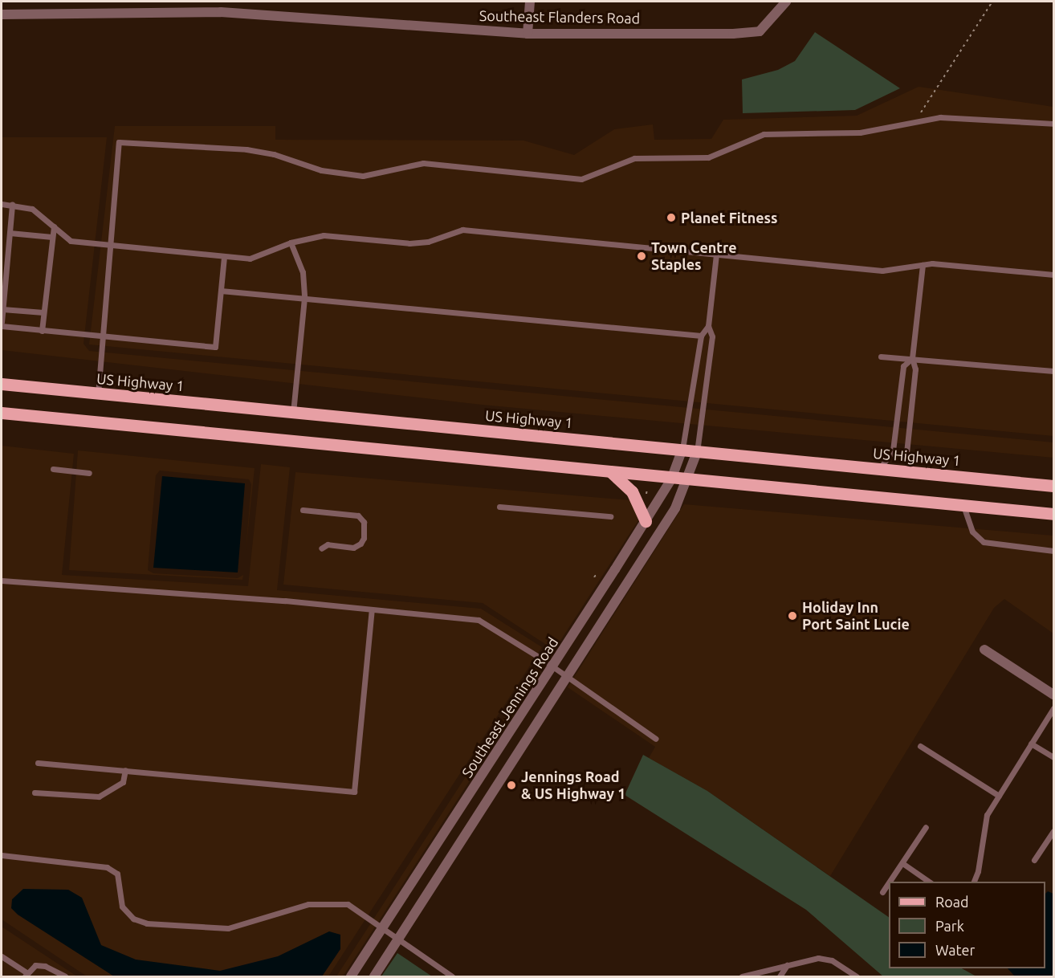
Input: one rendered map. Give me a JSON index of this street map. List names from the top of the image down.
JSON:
{
  "streets": {
    "main road": ["US Highway 1"],
    "street": ["Southeast Flanders Road", "Southeast Jennings Road"]
  },
  "crossings": [
    ["US Highway 1", "Southeast Jennings Road"]
  ],
  "places": [
    "Planet Fitness",
    "Town Centre Staples",
    "Holiday Inn Port Saint Lucie",
    "Jennings Road & US Highway 1"
  ],
  "legend": ["Road", "Park", "Water"]
}
